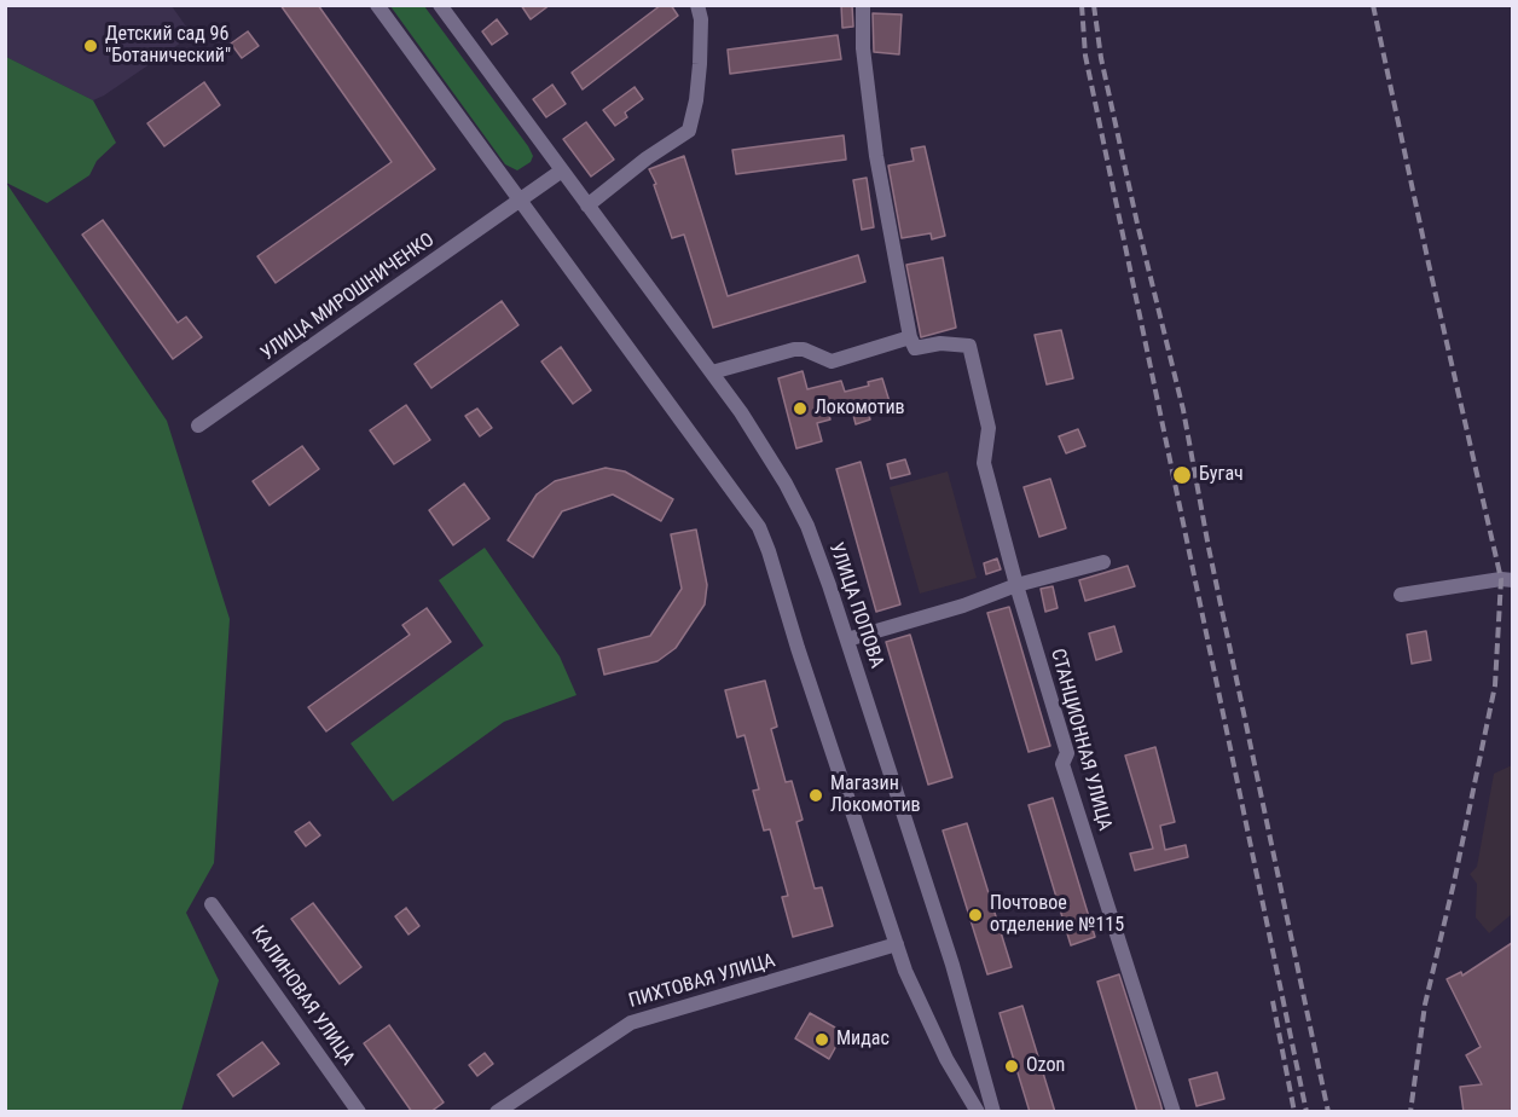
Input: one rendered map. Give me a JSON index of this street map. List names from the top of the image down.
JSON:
{
  "streets": {
    "street": [
      "УЛИЦА МИРОШНИЧЕНКО",
      "УЛИЦА ПОПОВА",
      "СТАНЦИОННАЯ УЛИЦА",
      "ПИХТОВАЯ УЛИЦА",
      "КАЛИНОВАЯ УЛИЦА"
    ]
  },
  "crossings": [
    ["УЛИЦА МИРОШНИЧЕНКО", "УЛИЦА ПОПОВА"]
  ],
  "places": [
    "Детский сад 96 \"Ботанический\"",
    "Локомотив",
    "Бугач",
    "Магазин Локомотив",
    "Почтовое отделение №115",
    "Мидас",
    "Ozon"
  ]
}
